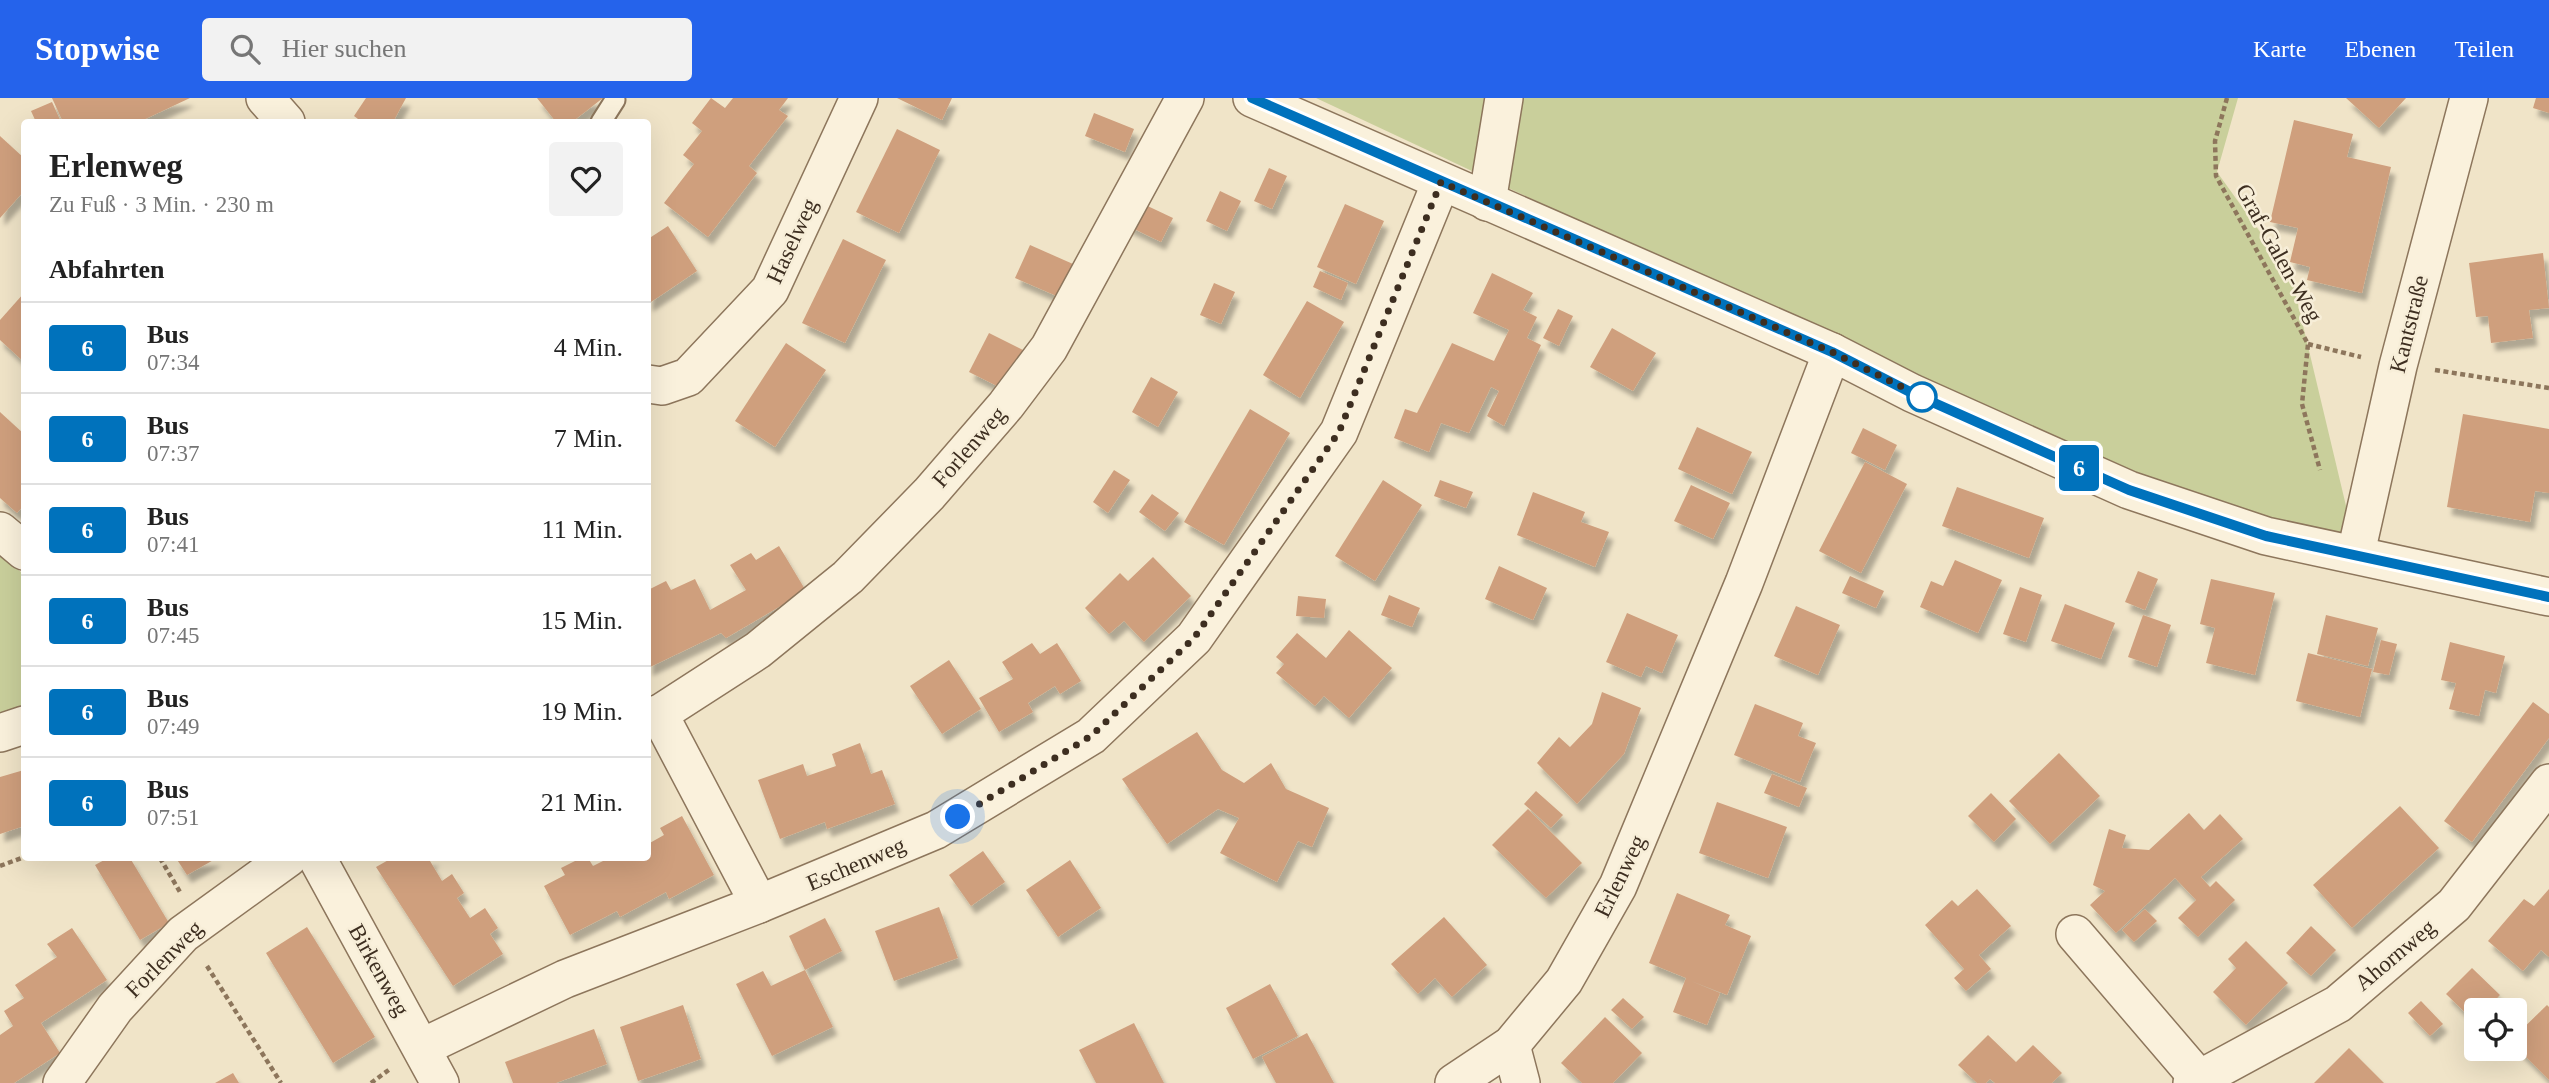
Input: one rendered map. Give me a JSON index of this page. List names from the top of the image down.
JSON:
{
  "streets": {
    "street": [
      "Haselweg",
      "Kantstraße",
      "Forlenweg",
      "Eschenweg",
      "Erlenweg",
      "Ahornweg",
      "Birkenweg"
    ],
    "path": ["Graf-Galen-Weg"]
  },
  "crossings": [
    ["Graf-Galen-Weg", "Kantstraße"],
    ["Forlenweg", "Eschenweg"],
    ["Eschenweg", "Birkenweg"]
  ],
  "lines": ["bus line 6"],
  "page": {
    "header": "Stopwise",
    "search": "Hier suchen",
    "nav": ["Karte", "Ebenen", "Teilen"],
    "on_map": "6",
    "heading": [
      ["Erlenweg", "Zu Fuß · 3 Min. · 230 m"],
      "Abfahrten"
    ],
    "list": [
      {
        "mark": "6",
        "name": "Bus",
        "note": "07:34",
        "value": "4 Min."
      },
      {
        "mark": "6",
        "name": "Bus",
        "note": "07:37",
        "value": "7 Min."
      },
      {
        "mark": "6",
        "name": "Bus",
        "note": "07:41",
        "value": "11 Min."
      },
      {
        "mark": "6",
        "name": "Bus",
        "note": "07:45",
        "value": "15 Min."
      },
      {
        "mark": "6",
        "name": "Bus",
        "note": "07:49",
        "value": "19 Min."
      },
      {
        "mark": "6",
        "name": "Bus",
        "note": "07:51",
        "value": "21 Min."
      }
    ]
  }
}
